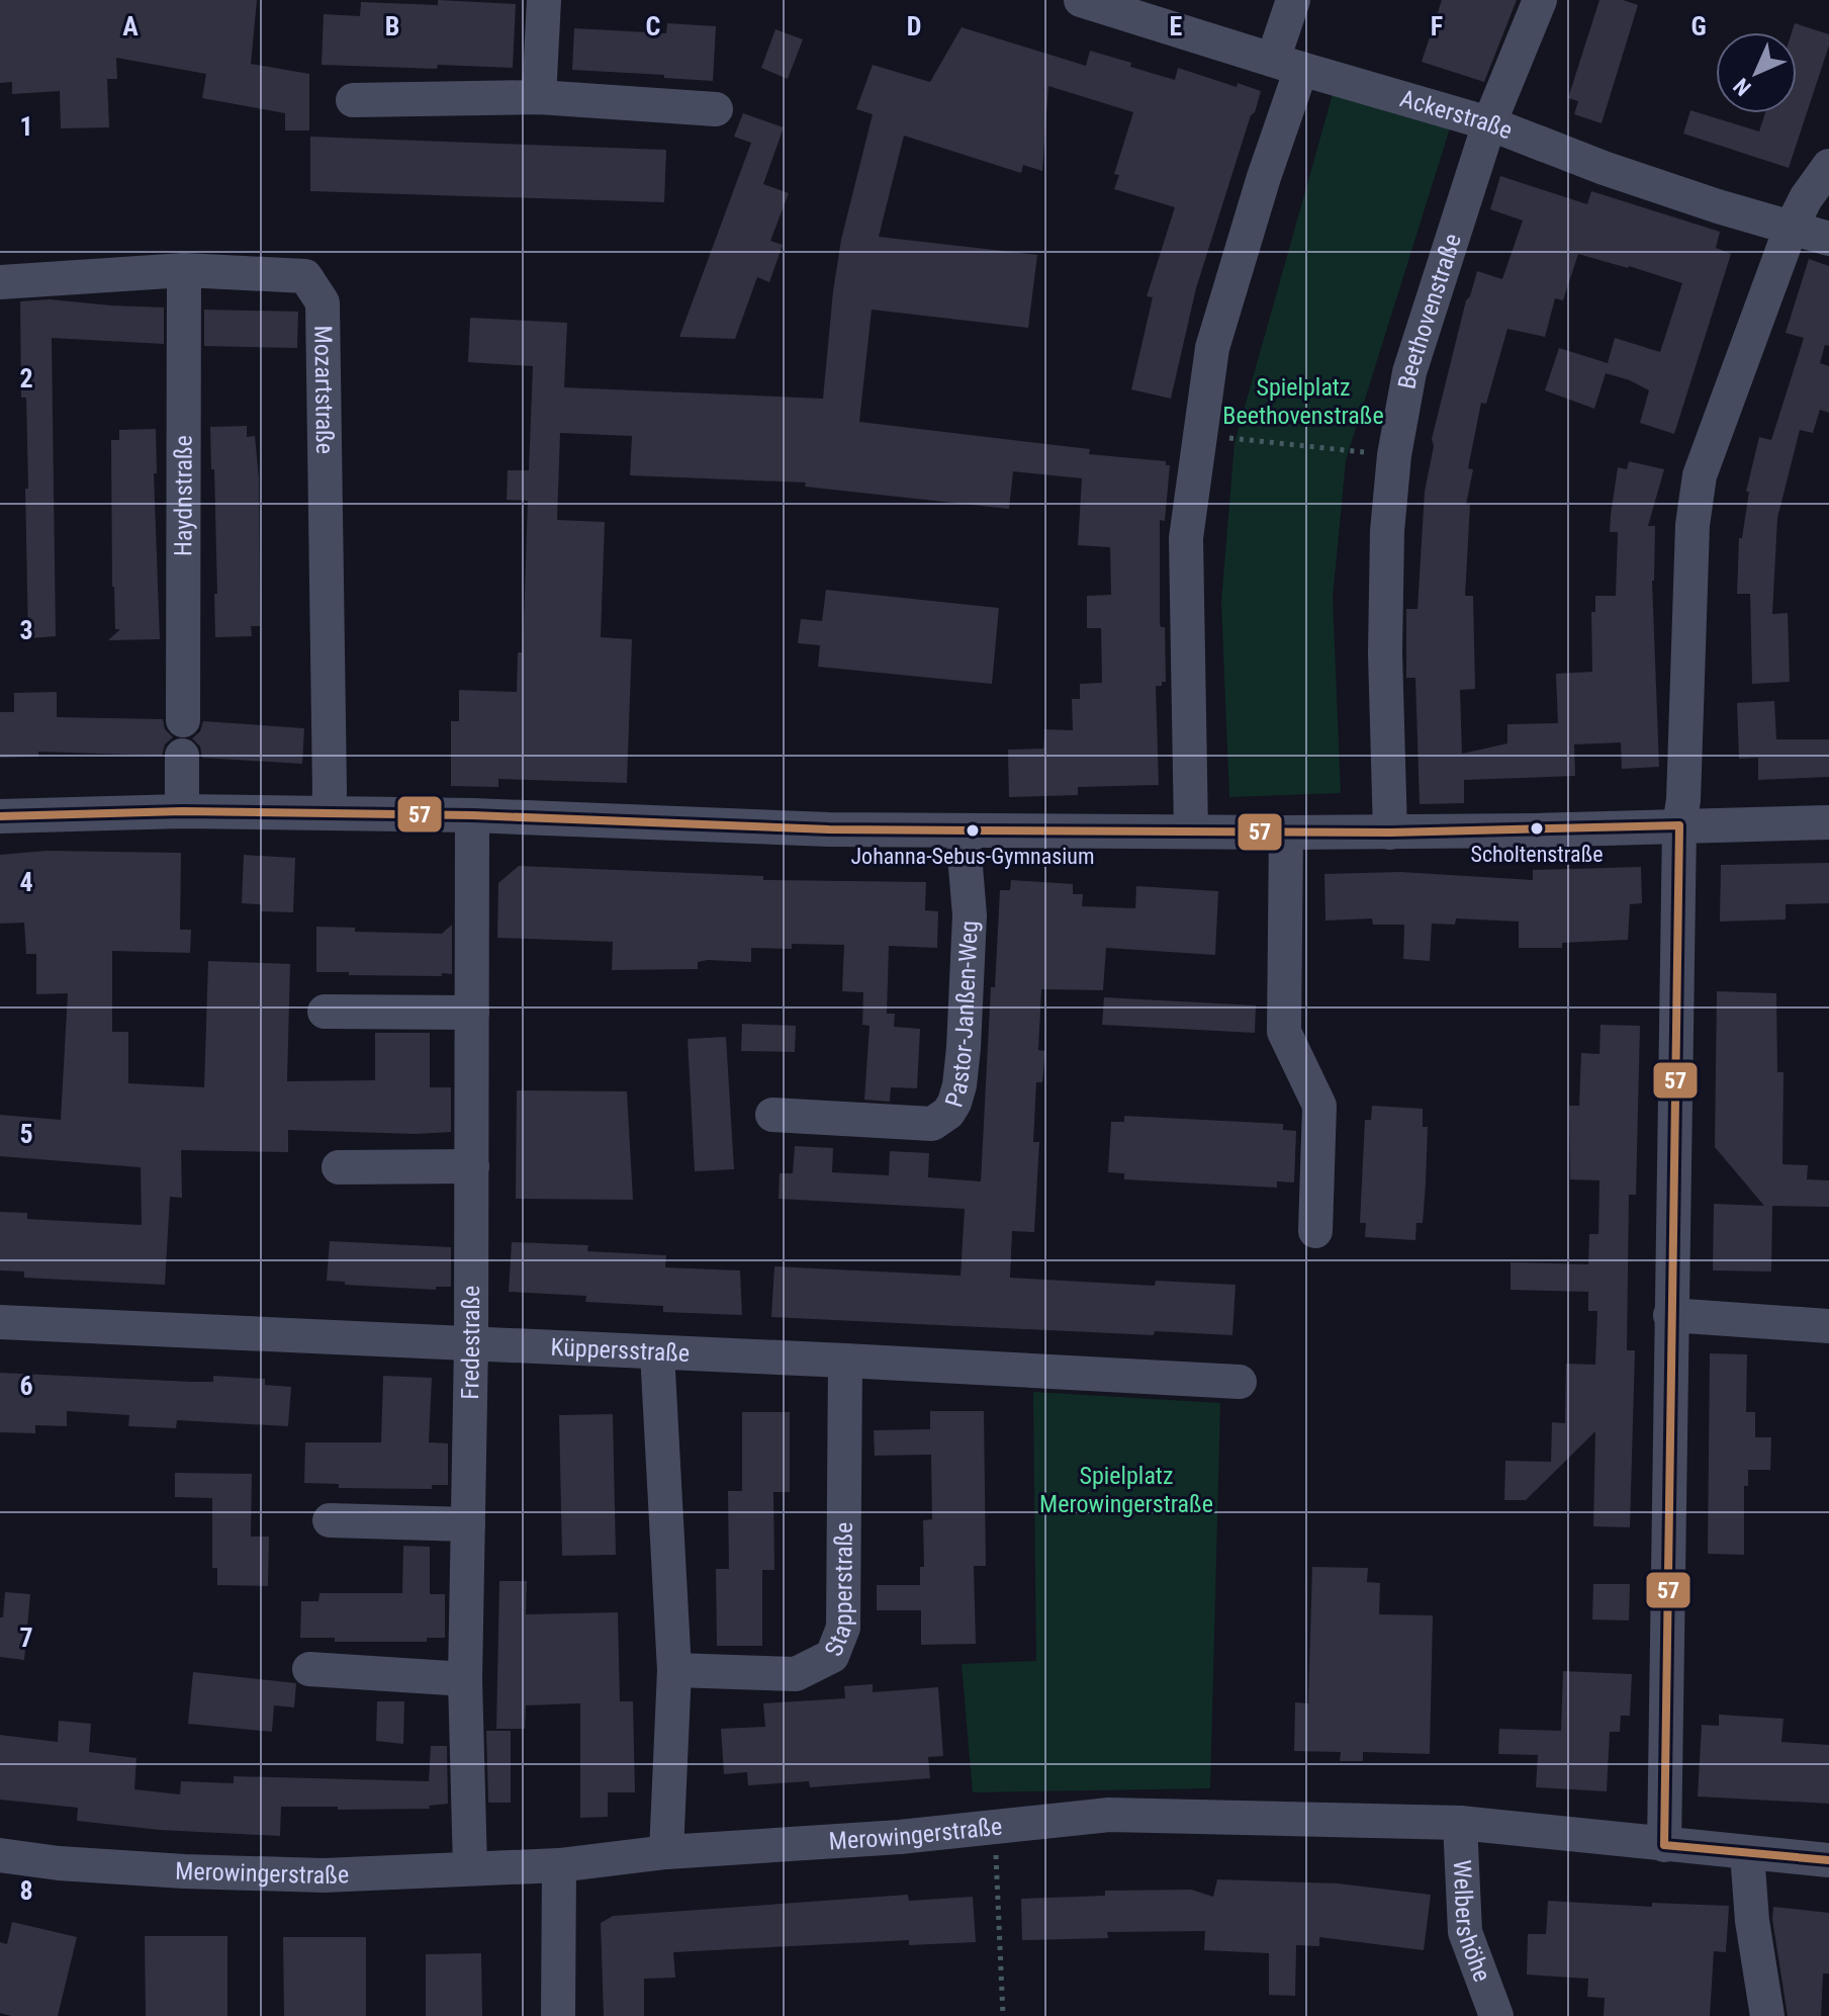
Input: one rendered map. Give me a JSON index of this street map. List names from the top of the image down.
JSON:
{
  "streets": {
    "street": [
      "Ackerstraße",
      "Beethovenstraße",
      "Mozartstraße",
      "Haydnstraße",
      "Pastor-Janßen-Weg",
      "Fredestraße",
      "Küppersstraße",
      "Stapperstraße",
      "Merowingerstraße",
      "Welbershöhe"
    ]
  },
  "crossings": [
    ["Ackerstraße", "Beethovenstraße"],
    ["Mozartstraße", "Haydnstraße"],
    ["Fredestraße", "Küppersstraße"],
    ["Fredestraße", "Merowingerstraße"],
    ["Küppersstraße", "Stapperstraße"],
    ["Merowingerstraße", "Welbershöhe"]
  ],
  "parks": ["Spielplatz Beethovenstraße", "Spielplatz Merowingerstraße"],
  "places": ["Scholtenstraße", "Johanna-Sebus-Gymnasium"],
  "lines": ["transit line 57"],
  "north": "bottom left",
  "grid": {
    "columns": [
      "A",
      "B",
      "C",
      "D",
      "E",
      "F",
      "G"
    ],
    "rows": [
      "1",
      "2",
      "3",
      "4",
      "5",
      "6",
      "7",
      "8"
    ]
  }
}
